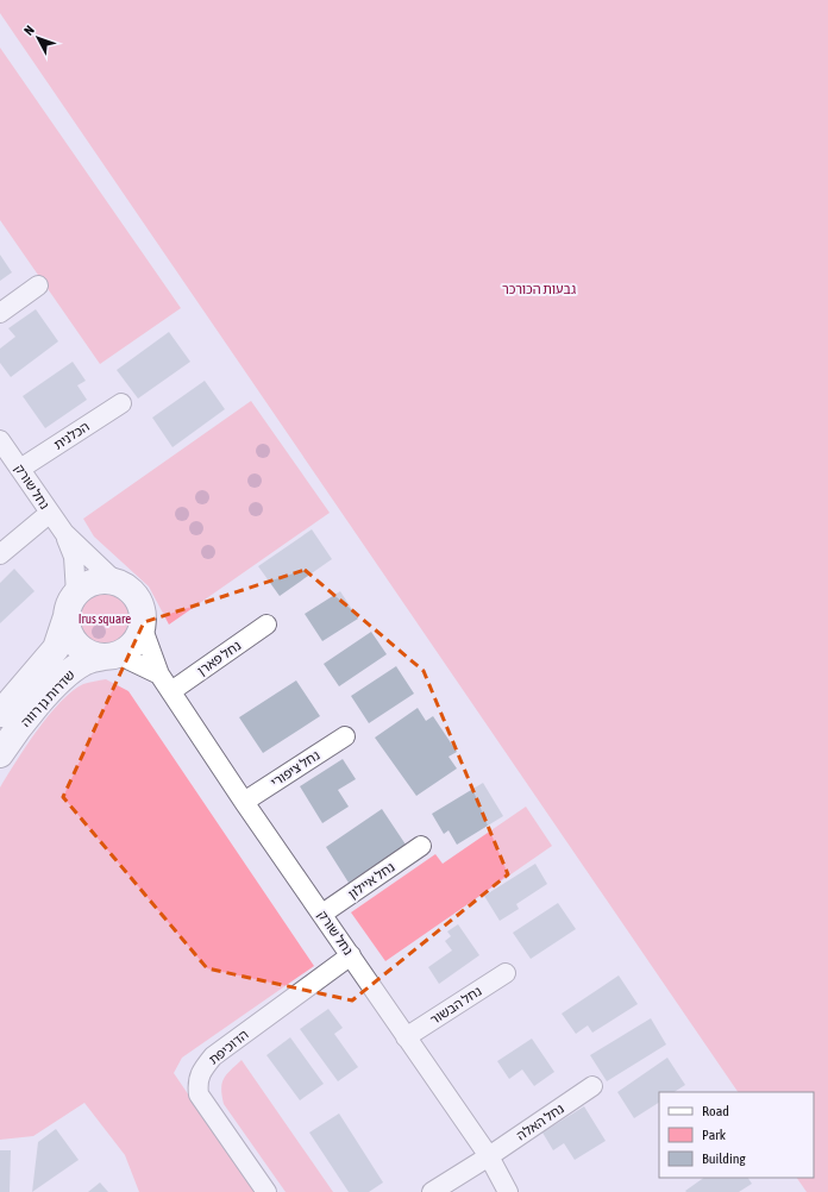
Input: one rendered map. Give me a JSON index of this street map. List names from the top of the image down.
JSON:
{
  "streets": {
    "street": [
      "הכלנית",
      "נחל שורק",
      "נחל פארן",
      "שדרות גן רווה",
      "נחל ציפורי",
      "נחל איילון",
      "נחל הבשור",
      "הדוכיפת",
      "נחל האלה"
    ]
  },
  "crossings": [
    ["הכלנית", "נחל שורק"],
    ["נחל שורק", "נחל פארן"],
    ["נחל שורק", "שדרות גן רווה"],
    ["נחל שורק", "נחל ציפורי"],
    ["נחל שורק", "נחל איילון"],
    ["נחל שורק", "נחל הבשור"],
    ["נחל שורק", "הדוכיפת"],
    ["נחל שורק", "נחל האלה"]
  ],
  "parks": ["גבעות הכורכר", "Irus square"],
  "legend": ["Road", "Park", "Building"],
  "north": "top left"
}
